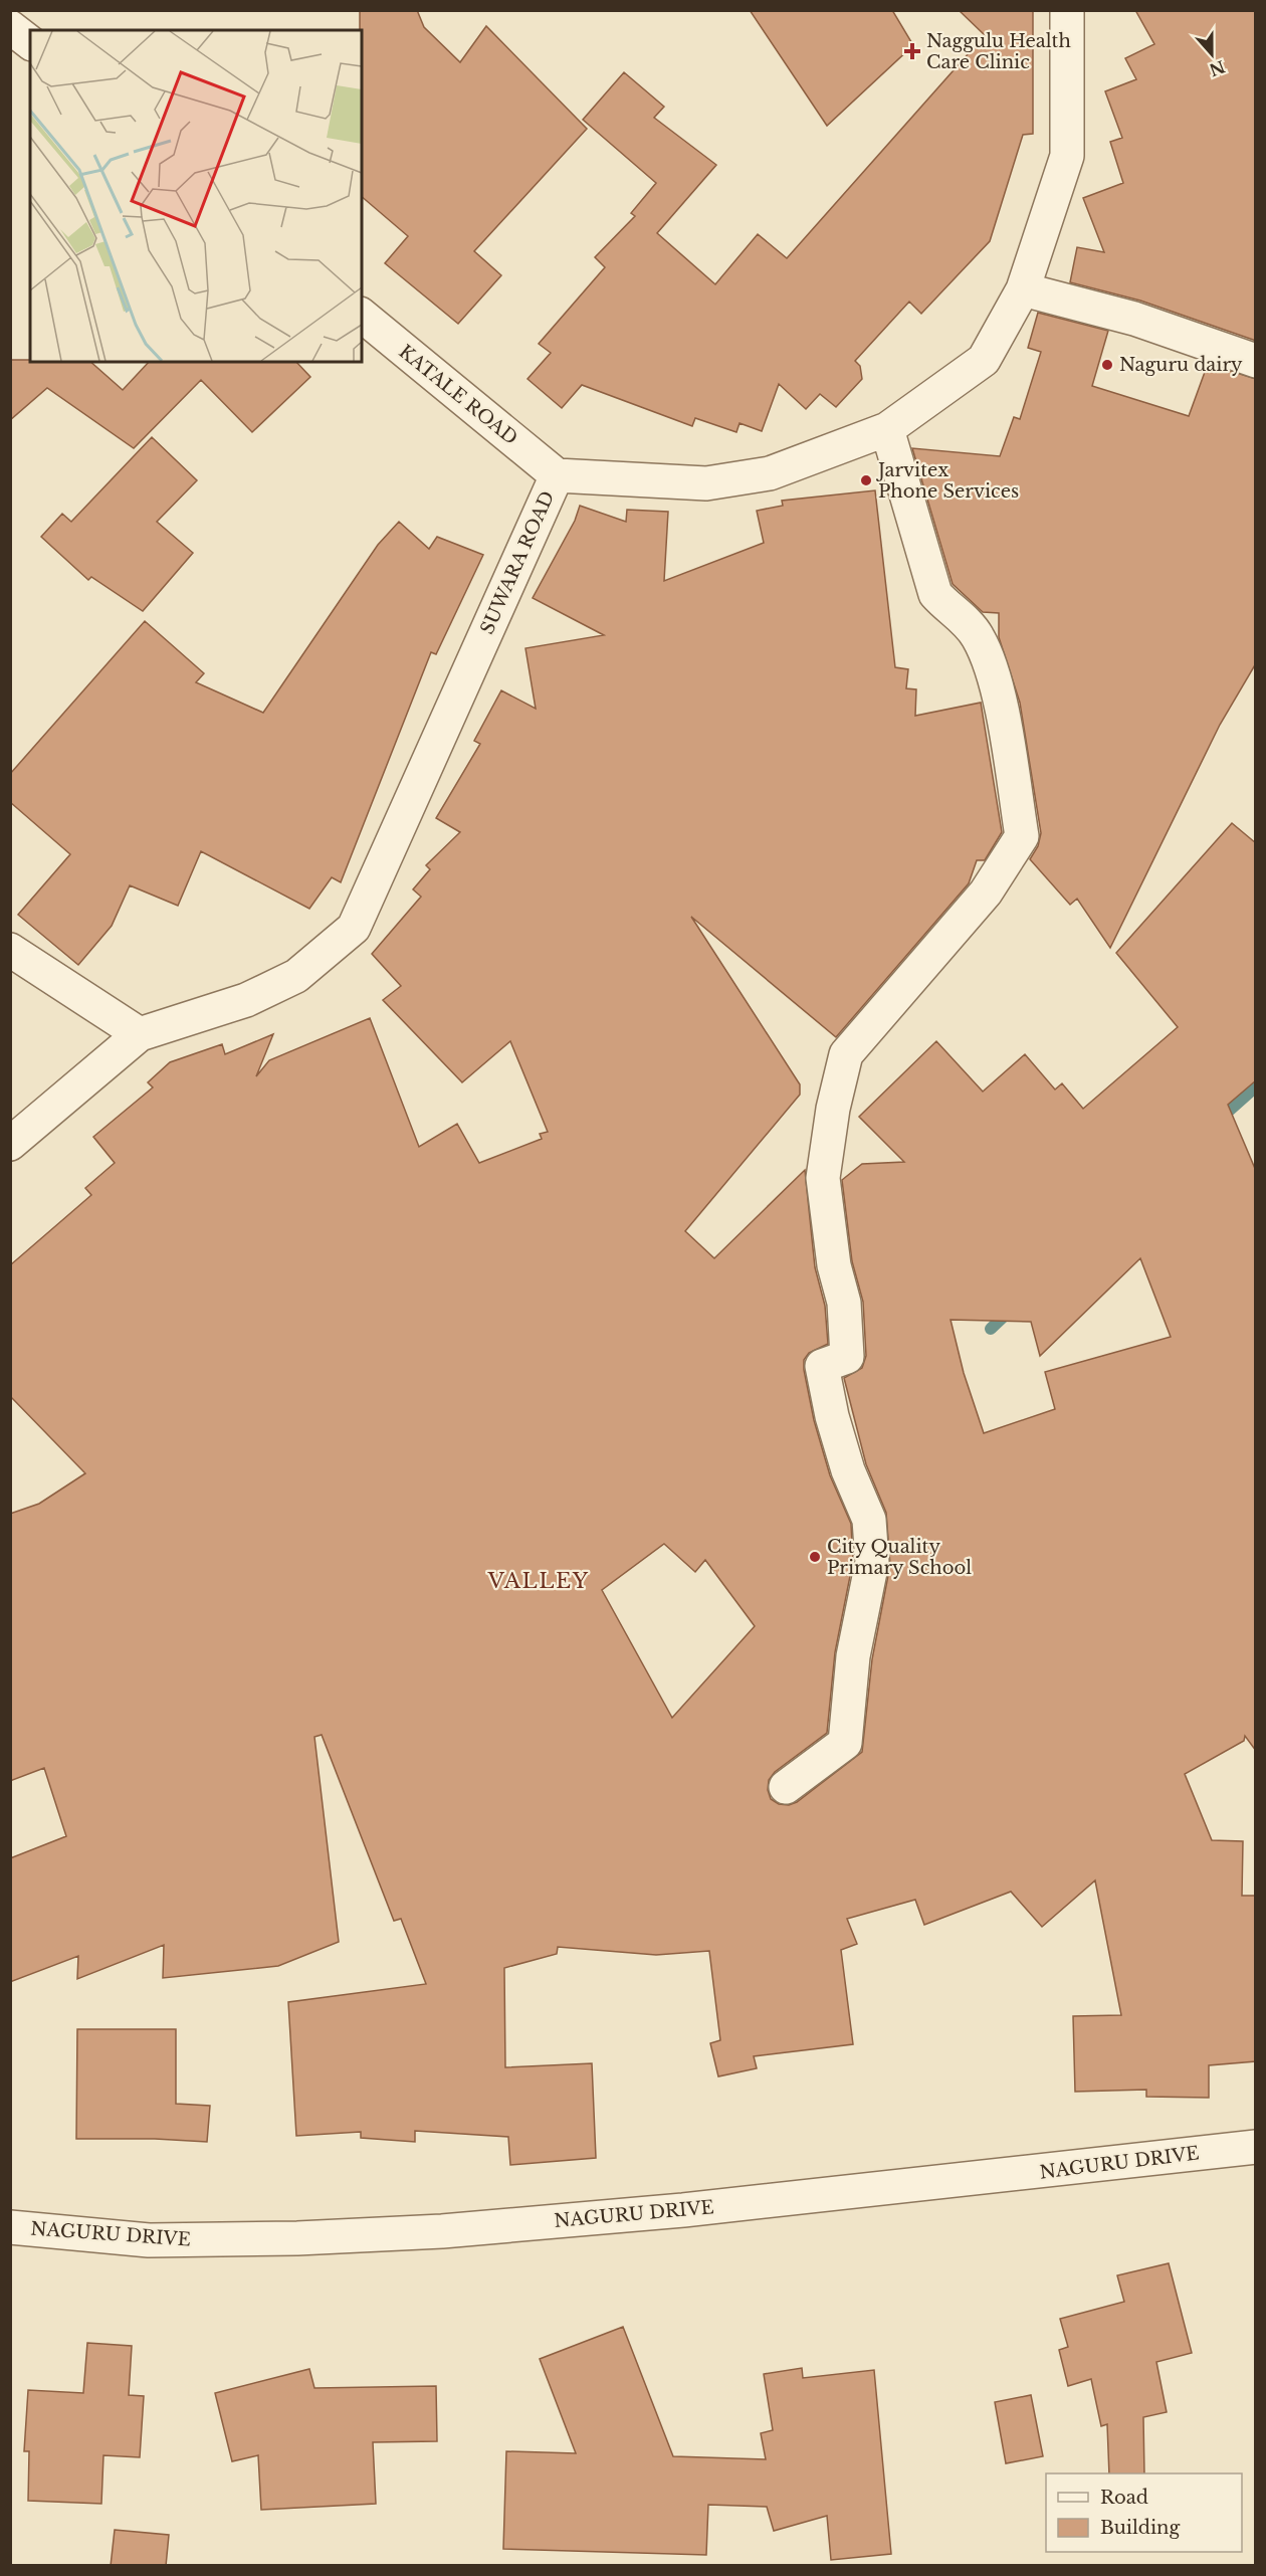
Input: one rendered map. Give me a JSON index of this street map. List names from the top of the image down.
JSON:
{
  "streets": {
    "street": ["KATALE ROAD", "SUWARA ROAD", "NAGURU DRIVE"]
  },
  "crossings": [
    ["KATALE ROAD", "SUWARA ROAD"]
  ],
  "districts": ["VALLEY"],
  "places": {
    "health": ["Naggulu Health Care Clinic"],
    "other": ["Naguru dairy", "Jarvitex Phone Services", "City Quality Primary School"]
  },
  "legend": ["Road", "Building"],
  "north": "bottom"
}
